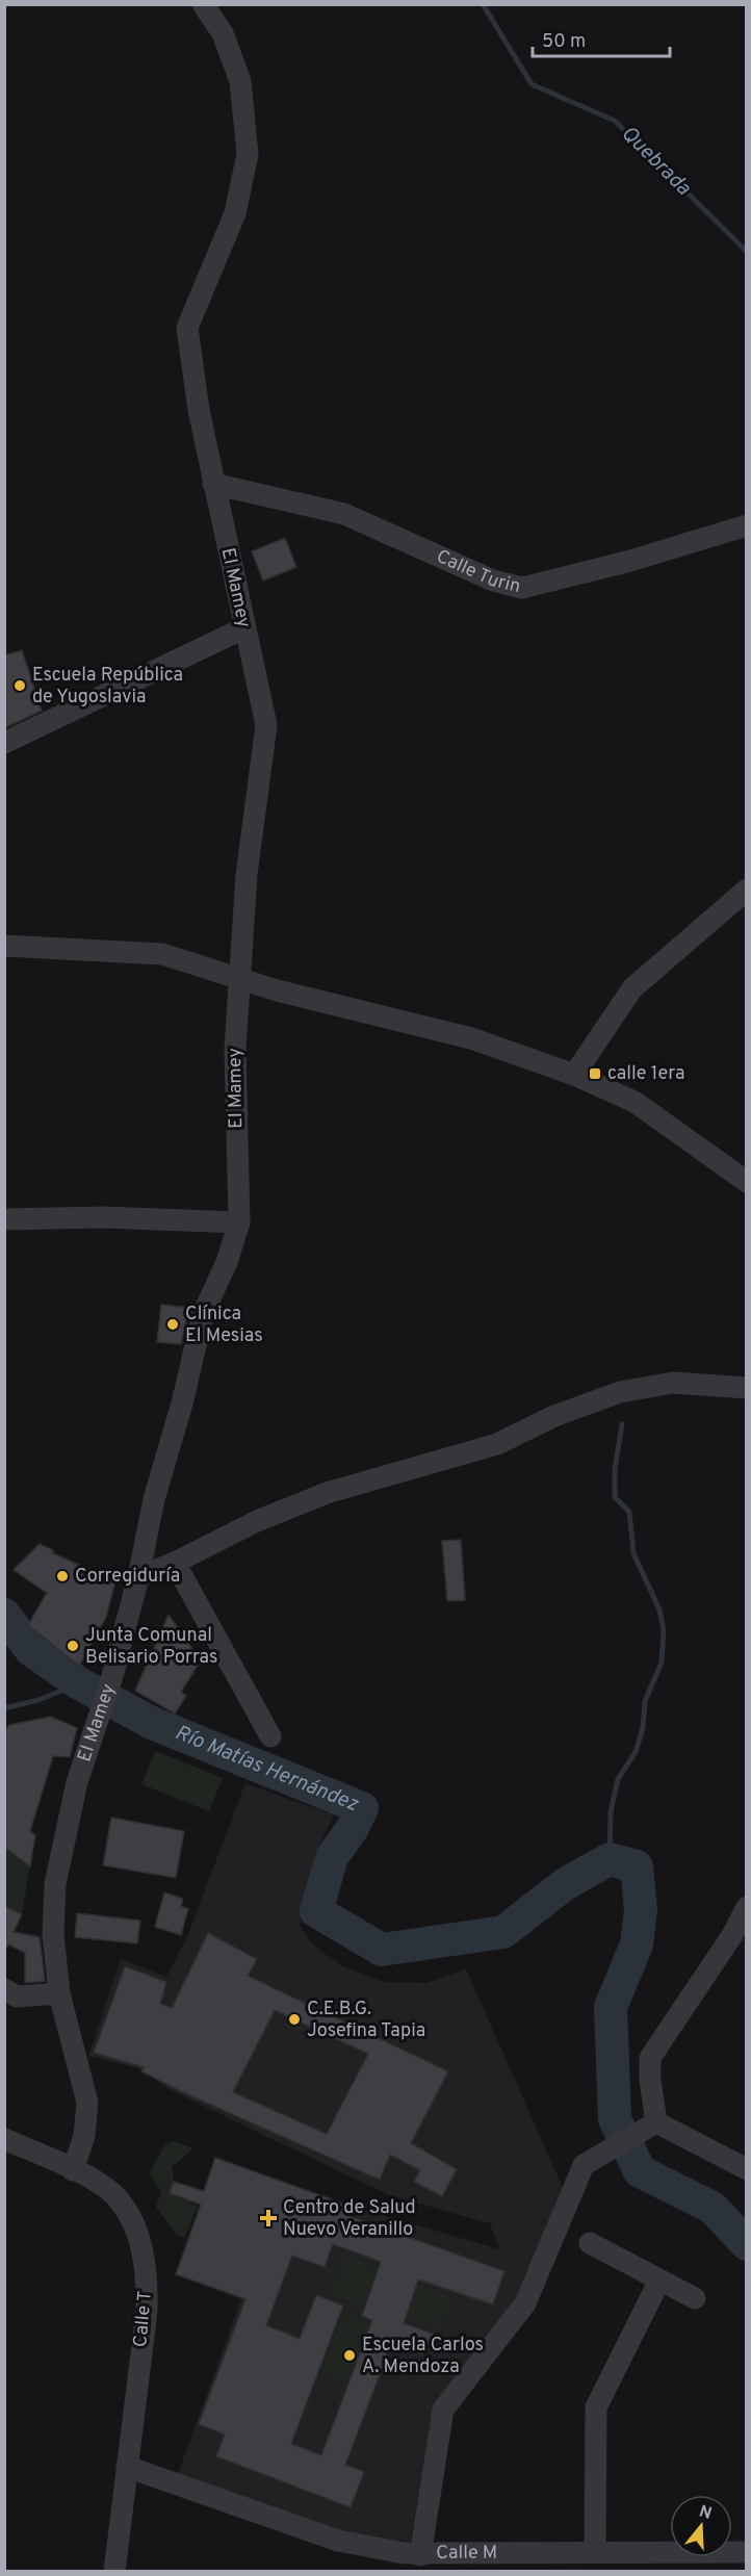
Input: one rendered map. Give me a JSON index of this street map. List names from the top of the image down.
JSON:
{
  "streets": {
    "street": [
      "Calle Turin",
      "El Mamey",
      "Calle T",
      "Calle M"
    ]
  },
  "crossings": [
    ["Calle Turin", "El Mamey"],
    ["El Mamey", "Calle T"],
    ["Calle T", "Calle M"]
  ],
  "water": ["Quebrada", "Río Matías Hernández"],
  "places": {
    "other": [
      "Escuela República de Yugoslavia",
      "Clínica El Mesias",
      "Corregiduría",
      "Junta Comunal Belisario Porras",
      "C.E.B.G. Josefina Tapia",
      "Escuela Carlos A. Mendoza"
    ],
    "transit": ["calle 1era"],
    "health": ["Centro de Salud Nuevo Veranillo"]
  },
  "scale_bar": "50 m",
  "north": "top"
}
